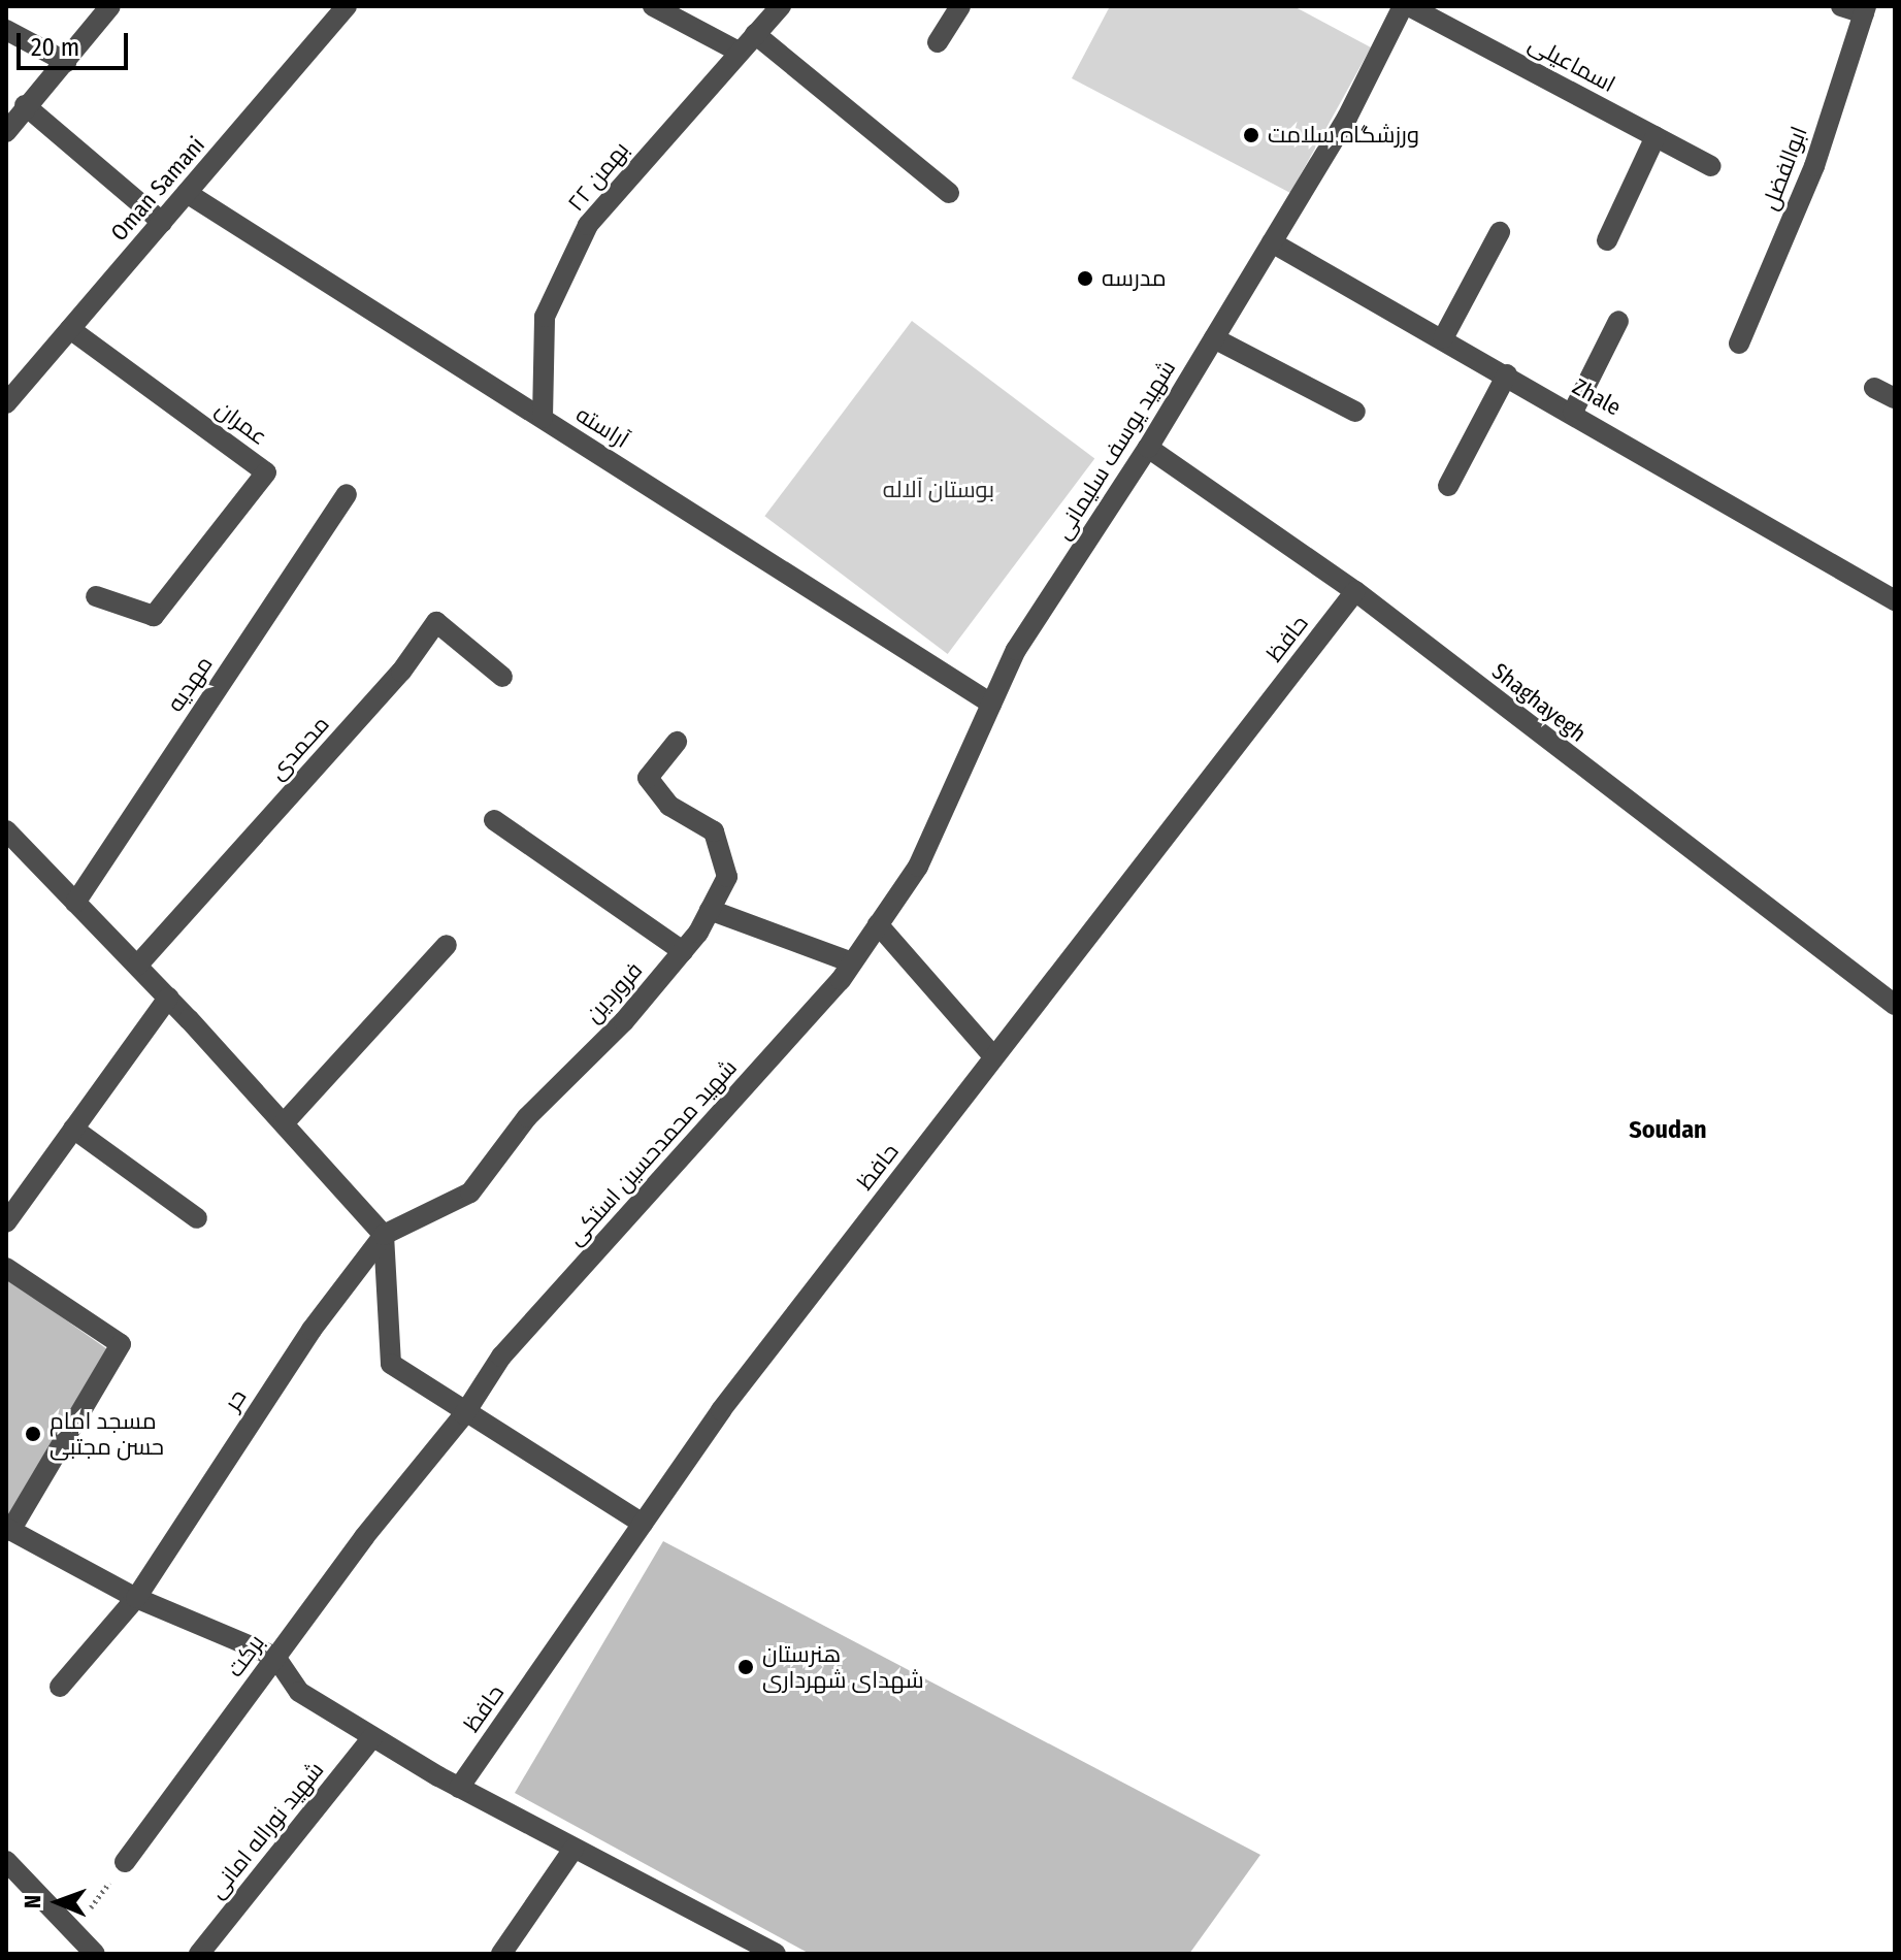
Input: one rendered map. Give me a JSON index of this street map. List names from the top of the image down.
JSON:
{
  "streets": {
    "street": [
      "اسماعیلی",
      "ابوالفضل",
      "۲۲ بهمن",
      "Oman Samani",
      "Zhale",
      "عمران",
      "آراسته",
      "شهید یوسف سلیمانی",
      "حافظ",
      "مهدیه",
      "Shaghayegh",
      "محمدی",
      "فروردین",
      "شهید محمدحسین استکی",
      "حر",
      "برکت",
      "شهید نوراله امانی"
    ]
  },
  "crossings": [
    ["۲۲ بهمن", "آراسته"],
    ["Oman Samani", "عمران"],
    ["Oman Samani", "آراسته"],
    ["Zhale", "شهید یوسف سلیمانی"],
    ["آراسته", "شهید یوسف سلیمانی"],
    ["شهید یوسف سلیمانی", "Shaghayegh"],
    ["شهید یوسف سلیمانی", "شهید محمدحسین استکی"],
    ["حافظ", "Shaghayegh"],
    ["فروردین", "حر"],
    ["شهید محمدحسین استکی", "برکت"]
  ],
  "districts": ["Soudan"],
  "parks": ["بوستان آلاله"],
  "places": [
    "ورزشگاه سلامت",
    "مدرسه",
    "مسجد امام حسن مجتبی",
    "هنرستان شهدای شهرداری"
  ],
  "scale_bar": "20 m",
  "north": "left"
}
